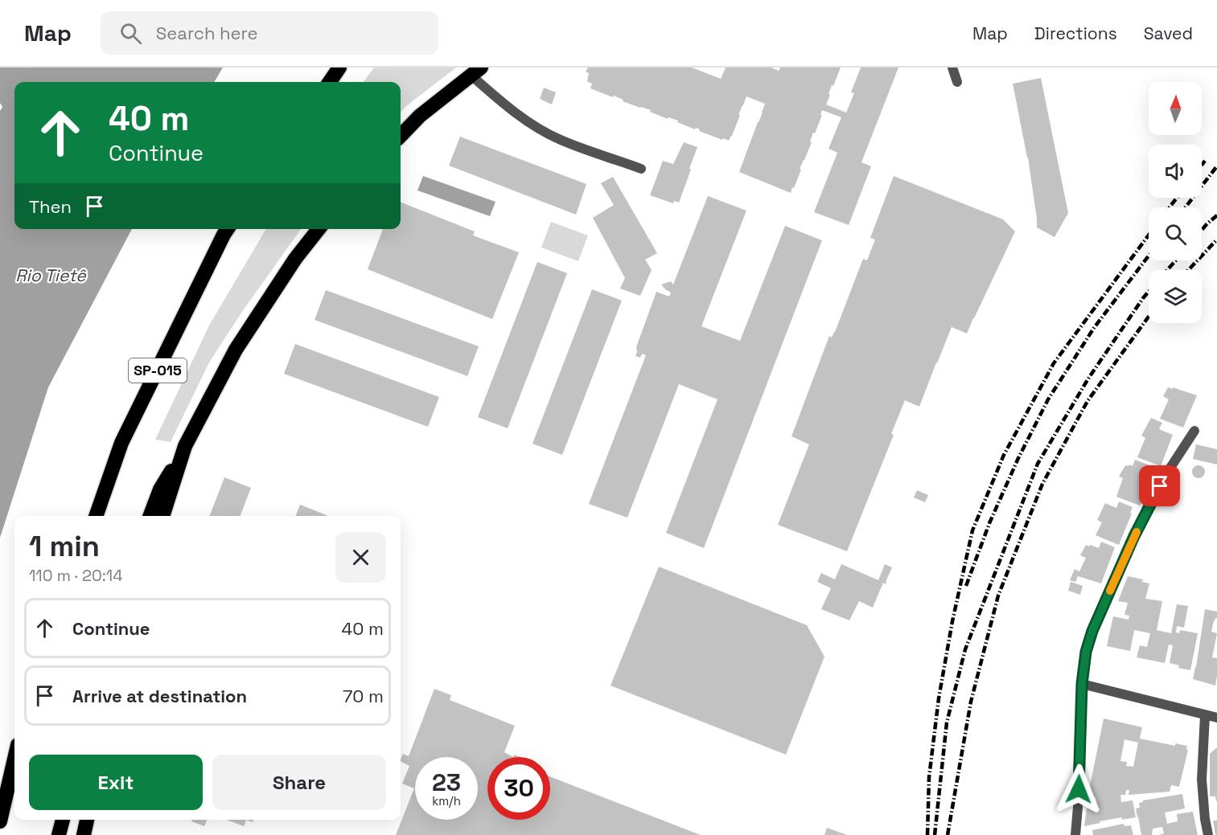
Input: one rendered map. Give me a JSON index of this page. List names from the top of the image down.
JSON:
{
  "streets": {
    "highway": ["SP-015"]
  },
  "water": ["Rio Tietê"],
  "north": "top",
  "page": {
    "header": "Map",
    "search": "Search here",
    "nav": ["Map", "Directions", "Saved"],
    "turn": ["40 m", "Continue"],
    "then": "Then",
    "heading": ["1 min", "110 m · 20:14"],
    "list": [
      {
        "name": "Continue",
        "value": "40 m"
      },
      {
        "name": "Arrive at destination",
        "value": "70 m"
      }
    ],
    "buttons": ["Exit", "Share"],
    "speed": "23 km/h",
    "limit": "30"
  }
}
